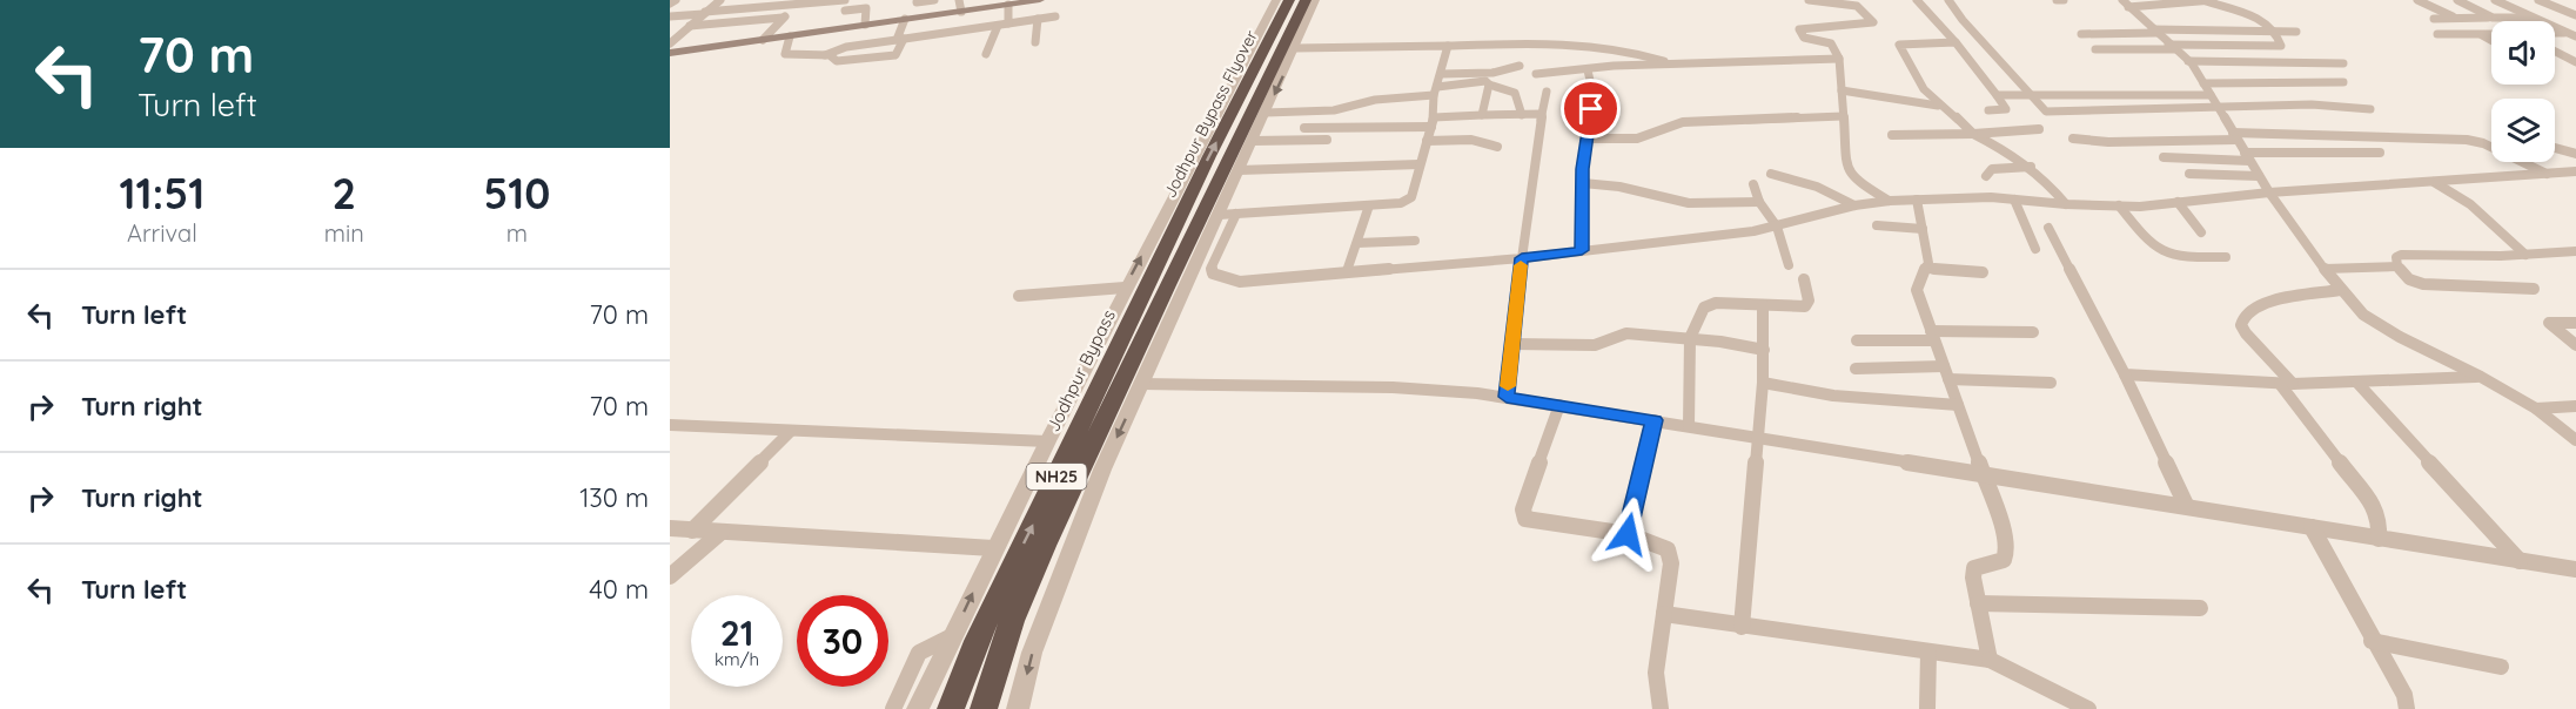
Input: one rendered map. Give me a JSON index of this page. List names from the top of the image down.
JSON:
{
  "streets": {
    "highway": ["Jodhpur Bypass Flyover", "Jodhpur Bypass", "NH25"]
  },
  "crossings": [
    ["Jodhpur Bypass Flyover", "Jodhpur Bypass"],
    ["Jodhpur Bypass Flyover", "NH25"],
    ["Jodhpur Bypass", "NH25"]
  ],
  "page": {
    "turn": ["70 m", "Turn left"],
    "eta": [
      "11:51",
      "Arrival",
      "2",
      "min",
      "510",
      "m"
    ],
    "list": [
      {
        "name": "Turn left",
        "value": "70 m"
      },
      {
        "name": "Turn right",
        "value": "70 m"
      },
      {
        "name": "Turn right",
        "value": "130 m"
      },
      {
        "name": "Turn left",
        "value": "40 m"
      }
    ],
    "speed": "21 km/h",
    "limit": "30"
  }
}
